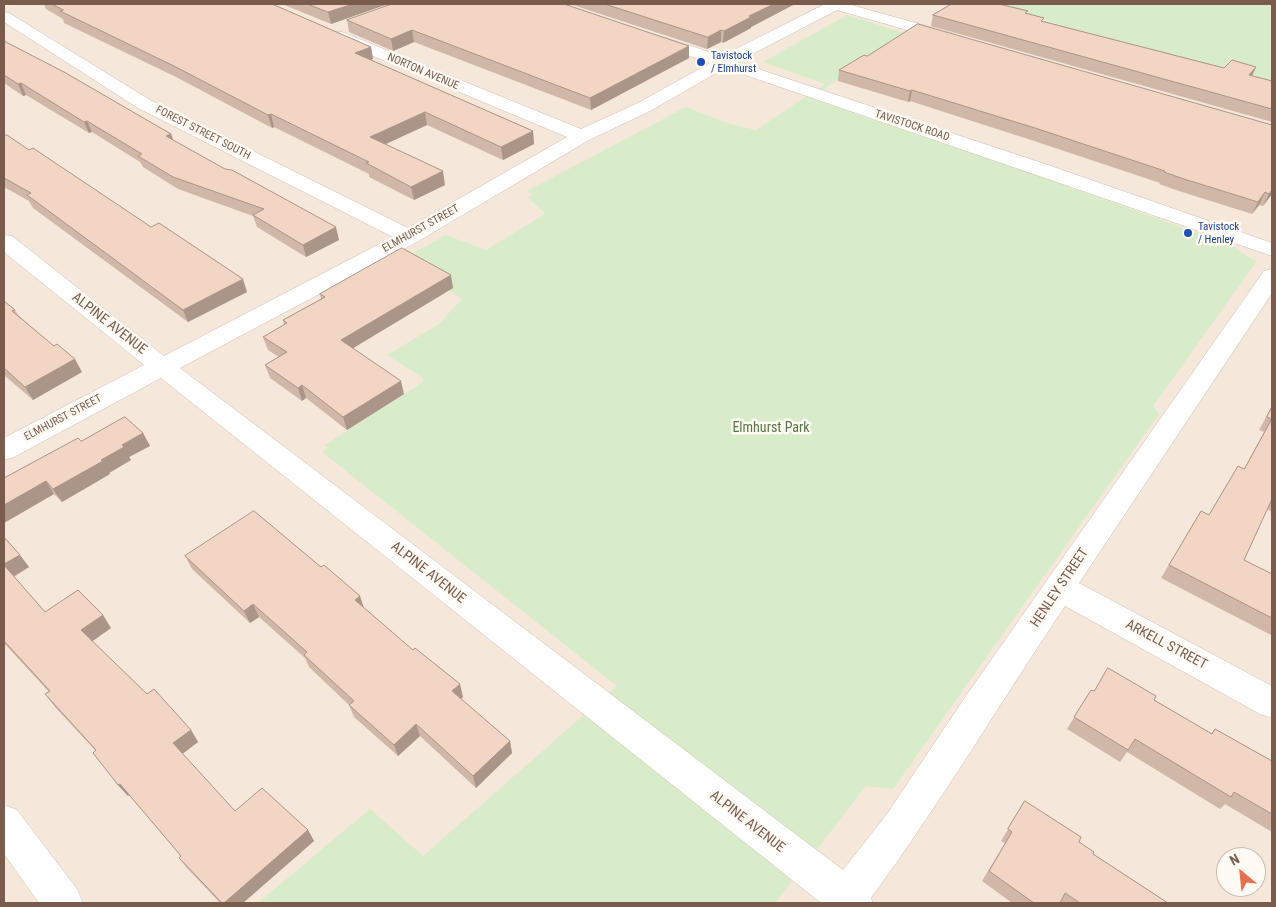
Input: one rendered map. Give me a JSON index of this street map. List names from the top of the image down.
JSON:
{
  "streets": {
    "street": [
      "NORTON AVENUE",
      "TAVISTOCK ROAD",
      "FOREST STREET SOUTH",
      "ELMHURST STREET",
      "ALPINE AVENUE",
      "HENLEY STREET",
      "ARKELL STREET"
    ]
  },
  "crossings": [
    ["NORTON AVENUE", "ELMHURST STREET"],
    ["TAVISTOCK ROAD", "ELMHURST STREET"],
    ["FOREST STREET SOUTH", "ELMHURST STREET"],
    ["ELMHURST STREET", "ALPINE AVENUE"],
    ["ALPINE AVENUE", "HENLEY STREET"],
    ["HENLEY STREET", "ARKELL STREET"]
  ],
  "parks": ["Elmhurst Park"],
  "places": ["Tavistock / Elmhurst", "Tavistock / Henley"],
  "north": "top left"
}
